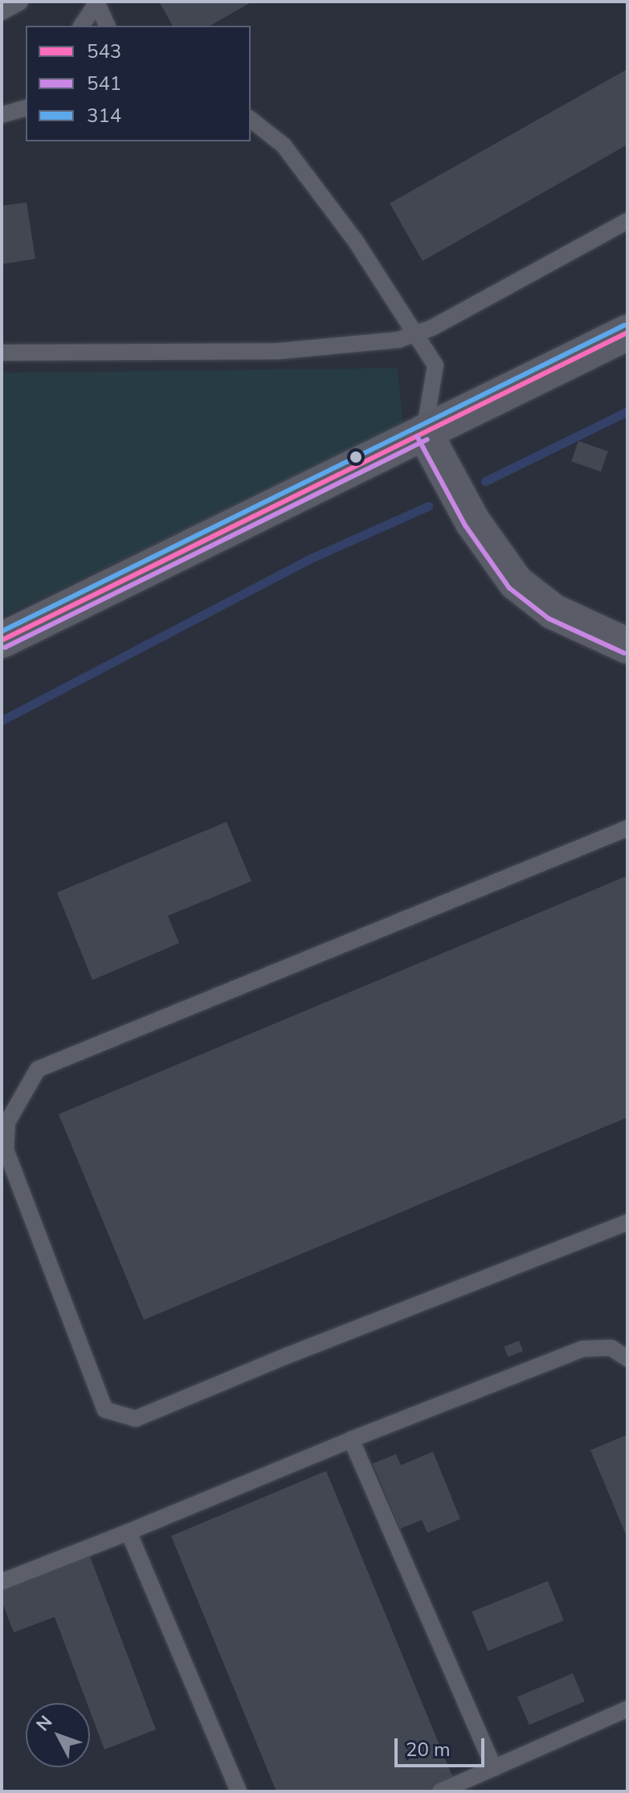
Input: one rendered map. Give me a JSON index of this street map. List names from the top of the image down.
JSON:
{
  "lines": ["transit line 314", "transit line 543", "transit line 541"],
  "legend": ["543", "541", "314"],
  "scale_bar": "20 m",
  "north": "top left"
}
